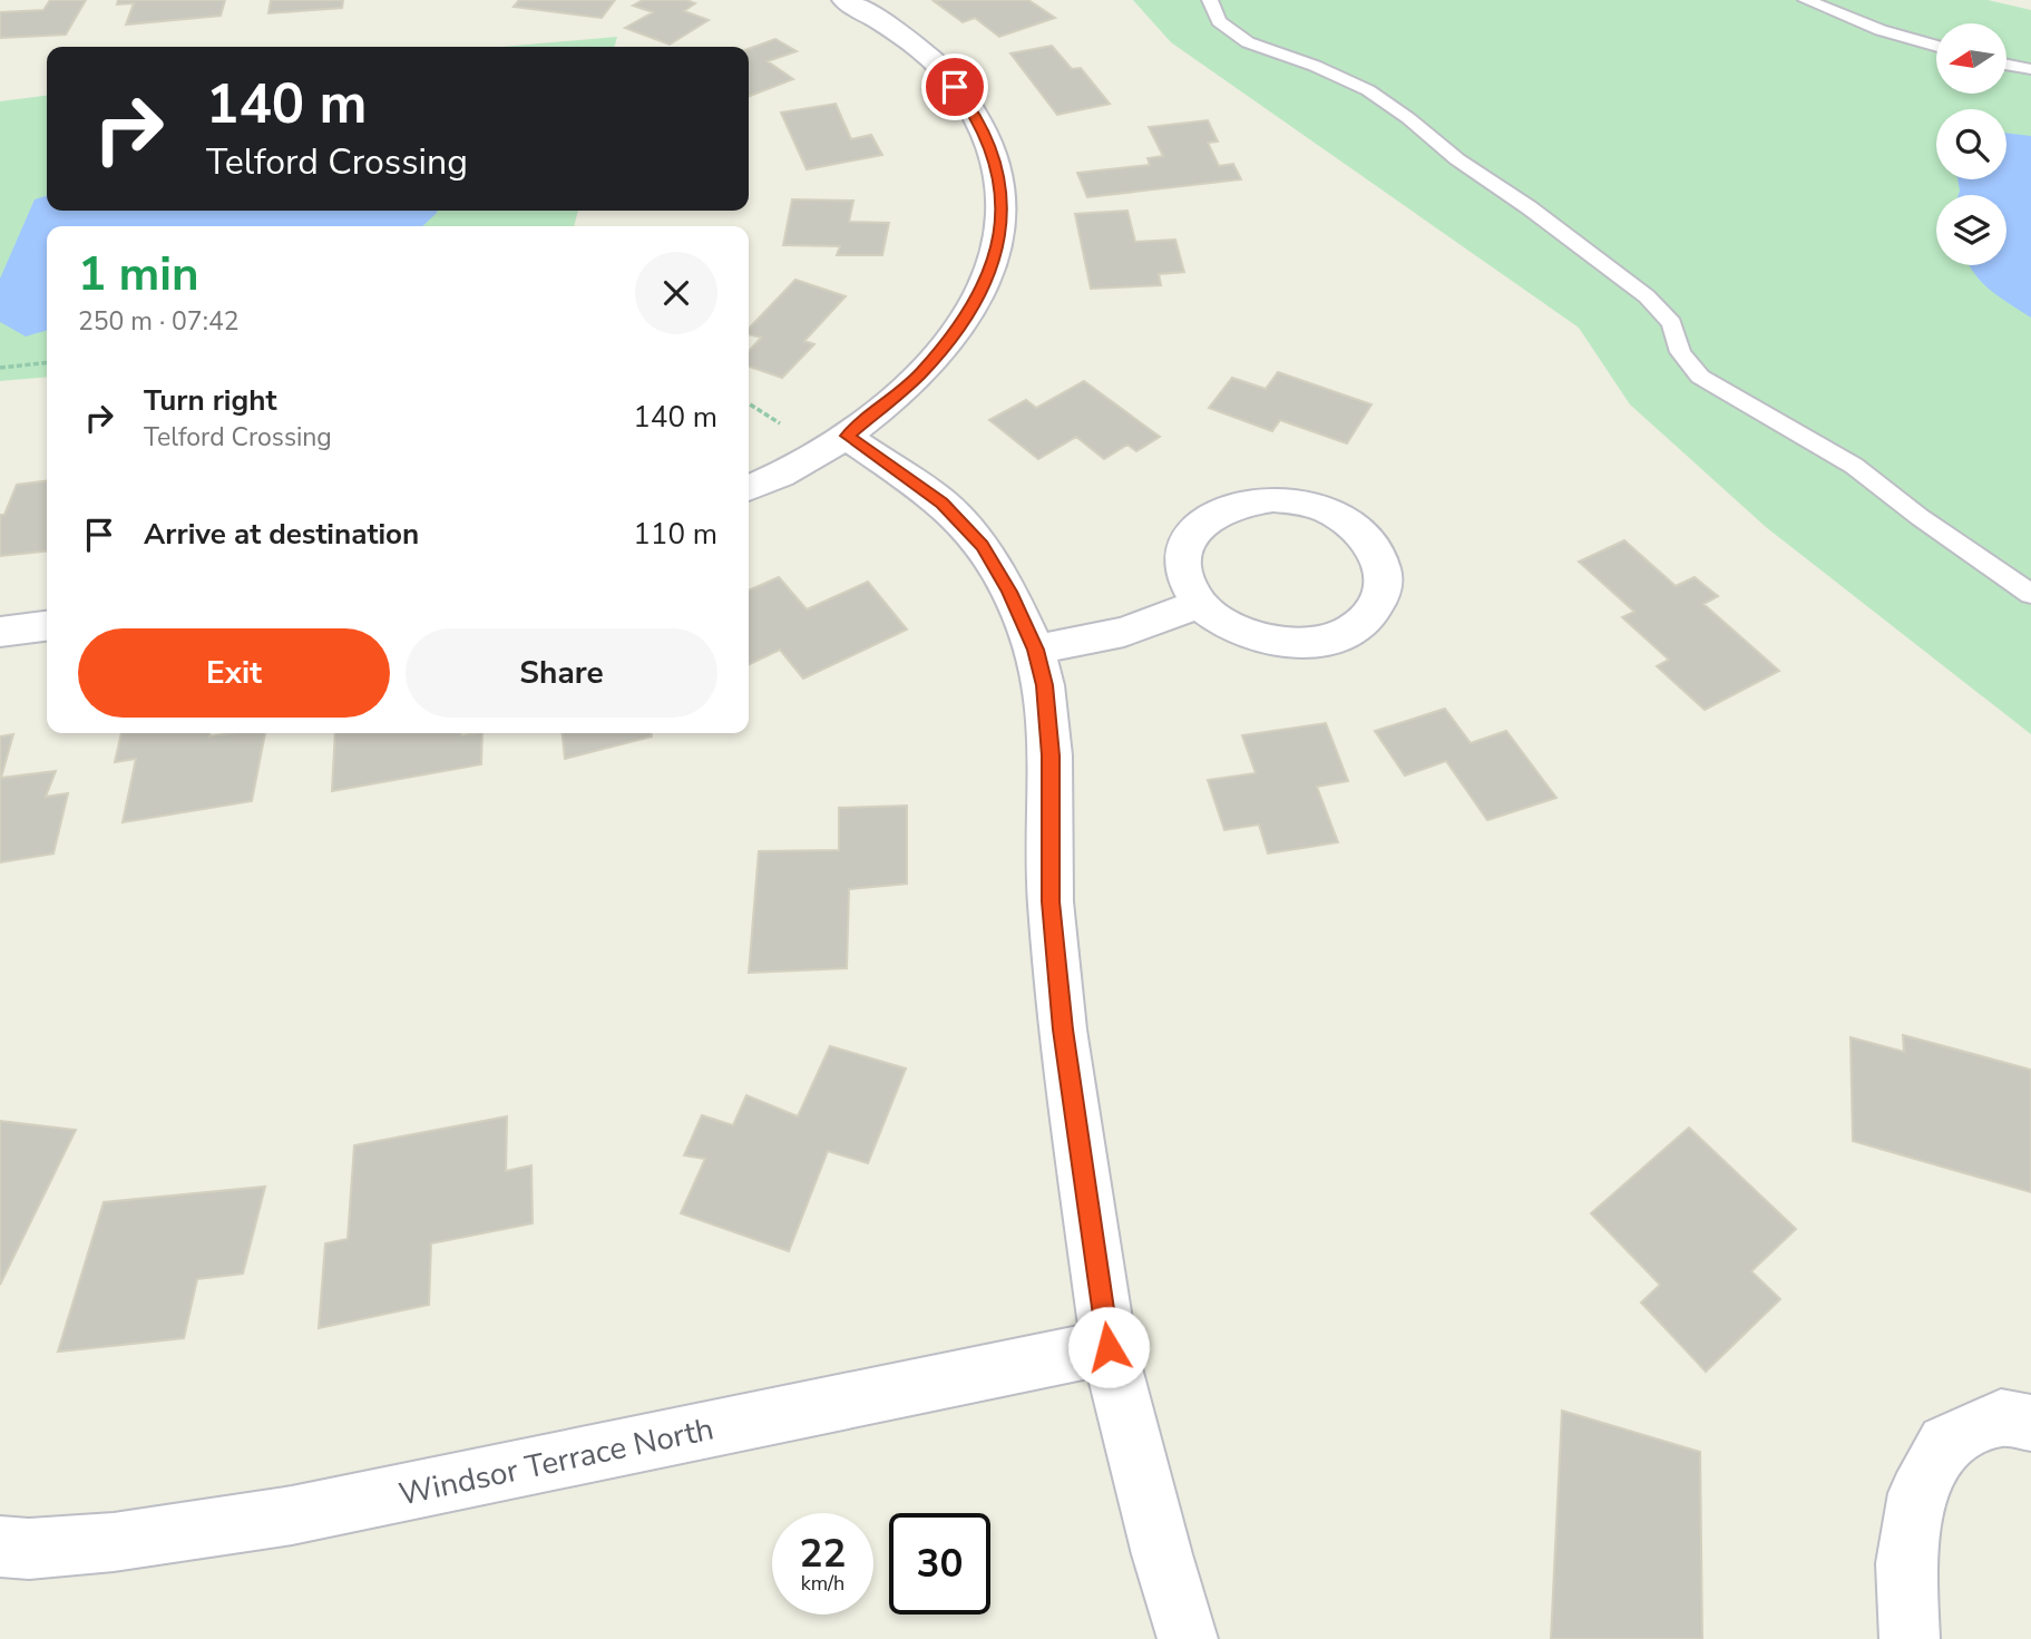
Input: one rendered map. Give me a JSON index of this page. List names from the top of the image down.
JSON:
{
  "streets": {
    "street": ["Windsor Terrace North"]
  },
  "north": "left",
  "page": {
    "turn": ["140 m", "Telford Crossing"],
    "heading": ["1 min", "250 m · 07:42"],
    "list": [
      {
        "name": "Turn right",
        "note": "Telford Crossing",
        "value": "140 m"
      },
      {
        "name": "Arrive at destination",
        "value": "110 m"
      }
    ],
    "buttons": ["Exit", "Share"],
    "speed": "22 km/h",
    "limit": "30"
  }
}
